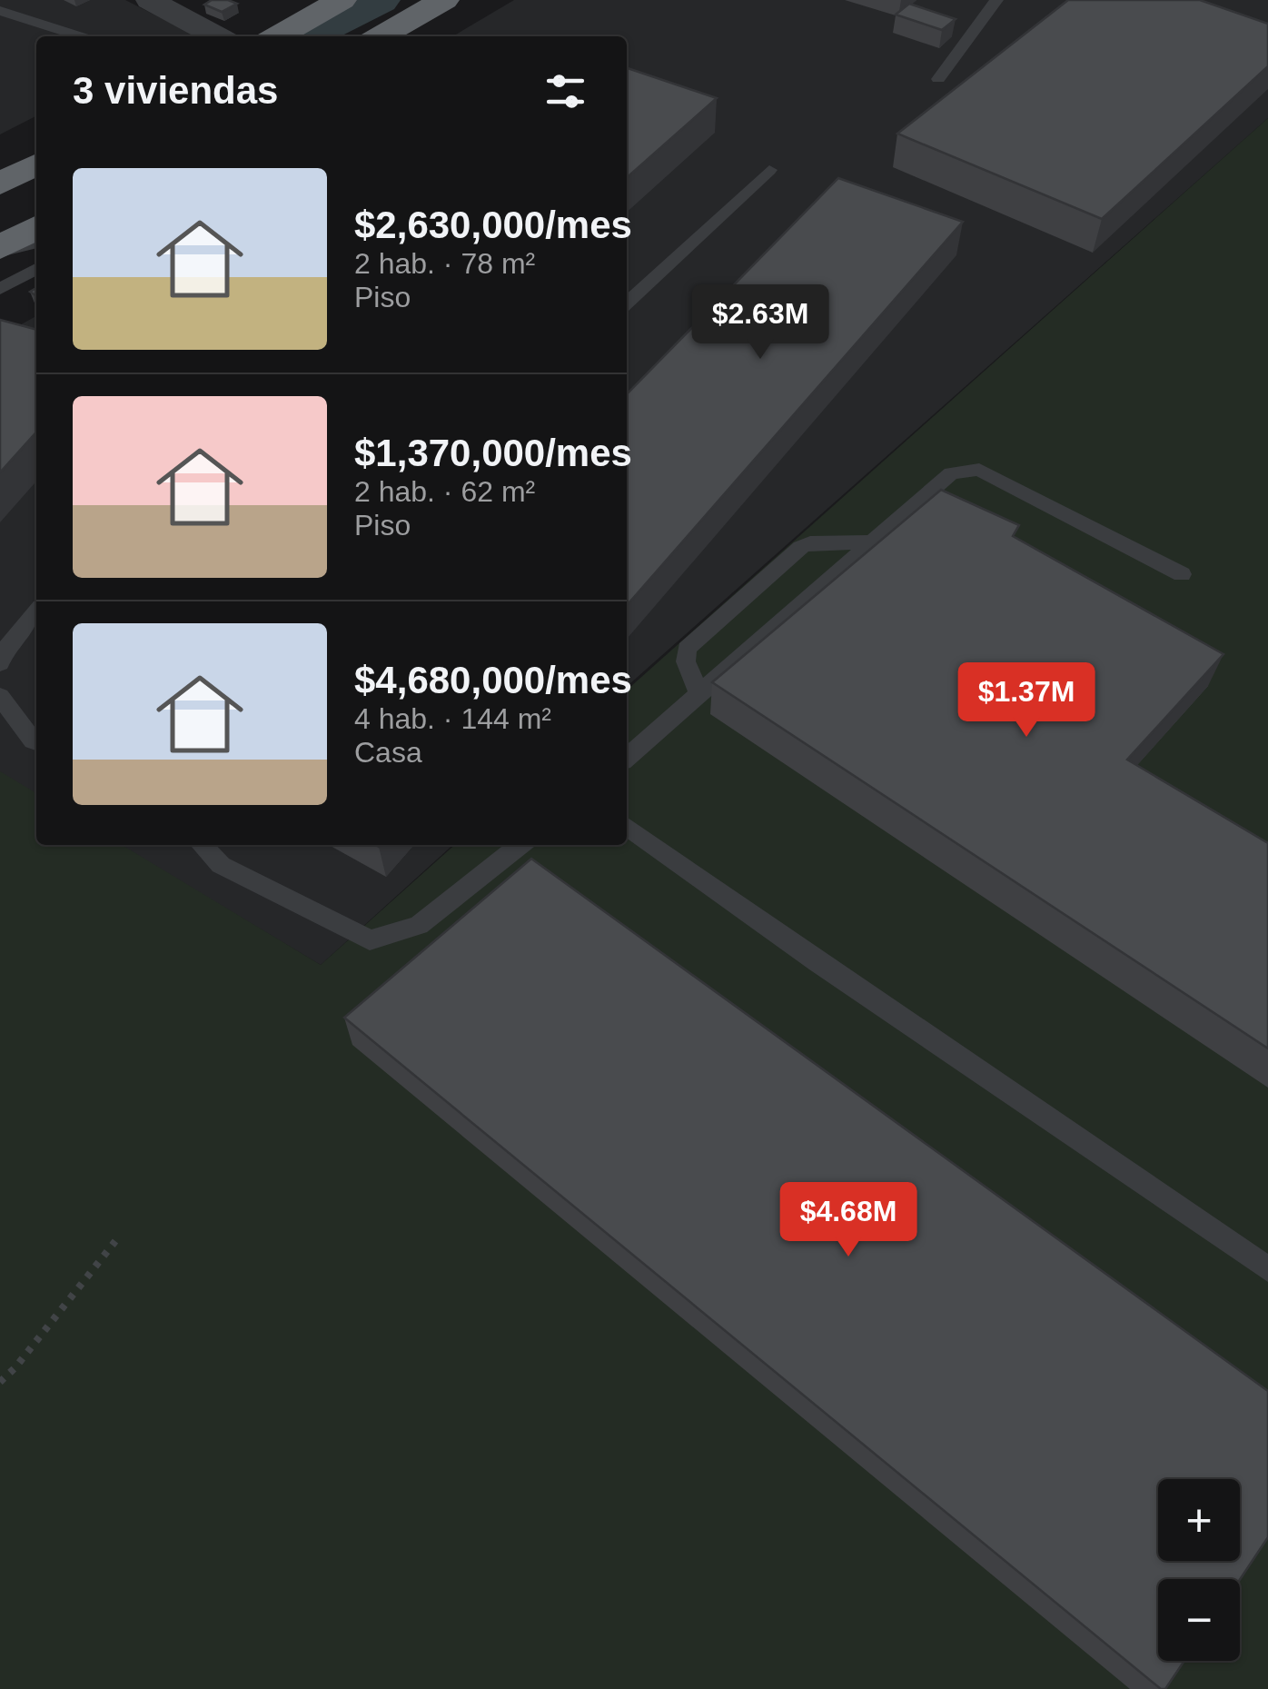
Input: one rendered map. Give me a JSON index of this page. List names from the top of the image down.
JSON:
{
  "page": {
    "heading": "3 viviendas",
    "list": [
      {
        "name": "$2,630,000/mes",
        "note": "2 hab. · 78 m² · Piso"
      },
      {
        "name": "$1,370,000/mes",
        "note": "2 hab. · 62 m² · Piso"
      },
      {
        "name": "$4,680,000/mes",
        "note": "4 hab. · 144 m² · Casa"
      }
    ],
    "price": ["$2.63M", "$1.37M", "$4.68M"],
    "map_buttons": ["+", "−"]
  }
}
